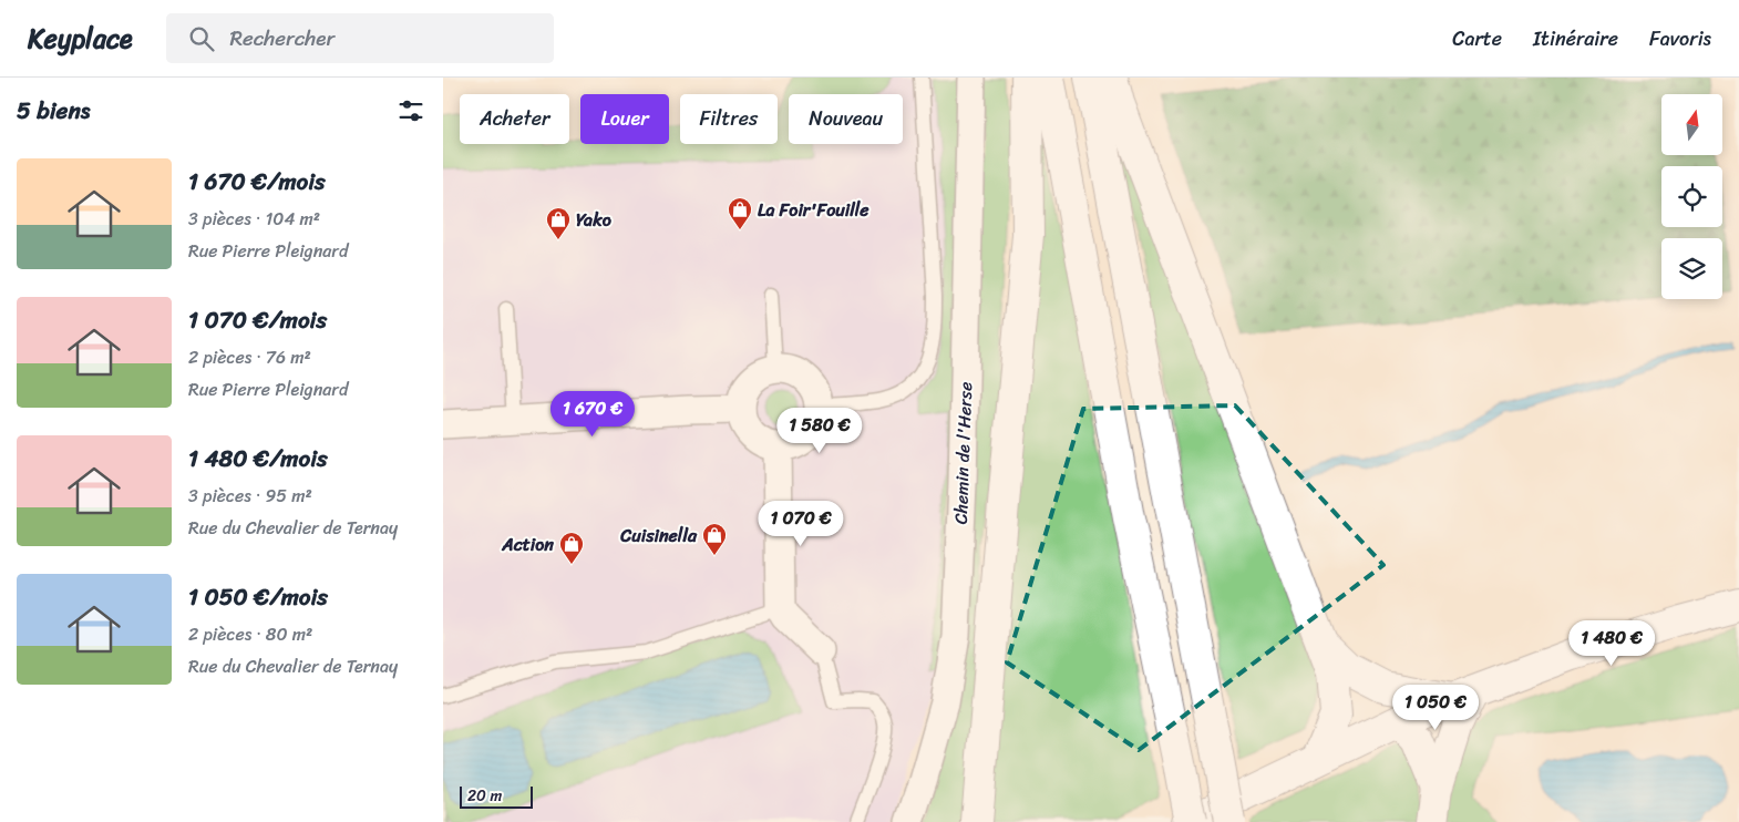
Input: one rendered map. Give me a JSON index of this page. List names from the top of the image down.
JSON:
{
  "streets": {
    "street": ["Chemin de l'Herse"]
  },
  "places": {
    "shop": [
      "La Foir'Fouille",
      "Yako",
      "Cuisinella",
      "Action"
    ]
  },
  "scale_bar": "20 m",
  "north": "top",
  "page": {
    "header": "Keyplace",
    "search": "Rechercher",
    "nav": ["Carte", "Itinéraire", "Favoris"],
    "heading": "5 biens",
    "chip": [
      "Acheter",
      "Louer",
      "Filtres",
      "Nouveau"
    ],
    "list": [
      {
        "name": "1 670 €/mois",
        "note": "3 pièces · 104 m² · Rue Pierre Pleignard"
      },
      {
        "name": "1 070 €/mois",
        "note": "2 pièces · 76 m² · Rue Pierre Pleignard"
      },
      {
        "name": "1 480 €/mois",
        "note": "3 pièces · 95 m² · Rue du Chevalier de Ternay"
      },
      {
        "name": "1 050 €/mois",
        "note": "2 pièces · 80 m² · Rue du Chevalier de Ternay"
      }
    ],
    "price": [
      "1 670 €",
      "1 580 €",
      "1 070 €",
      "1 480 €",
      "1 050 €"
    ],
    "scale": "20 m"
  }
}
